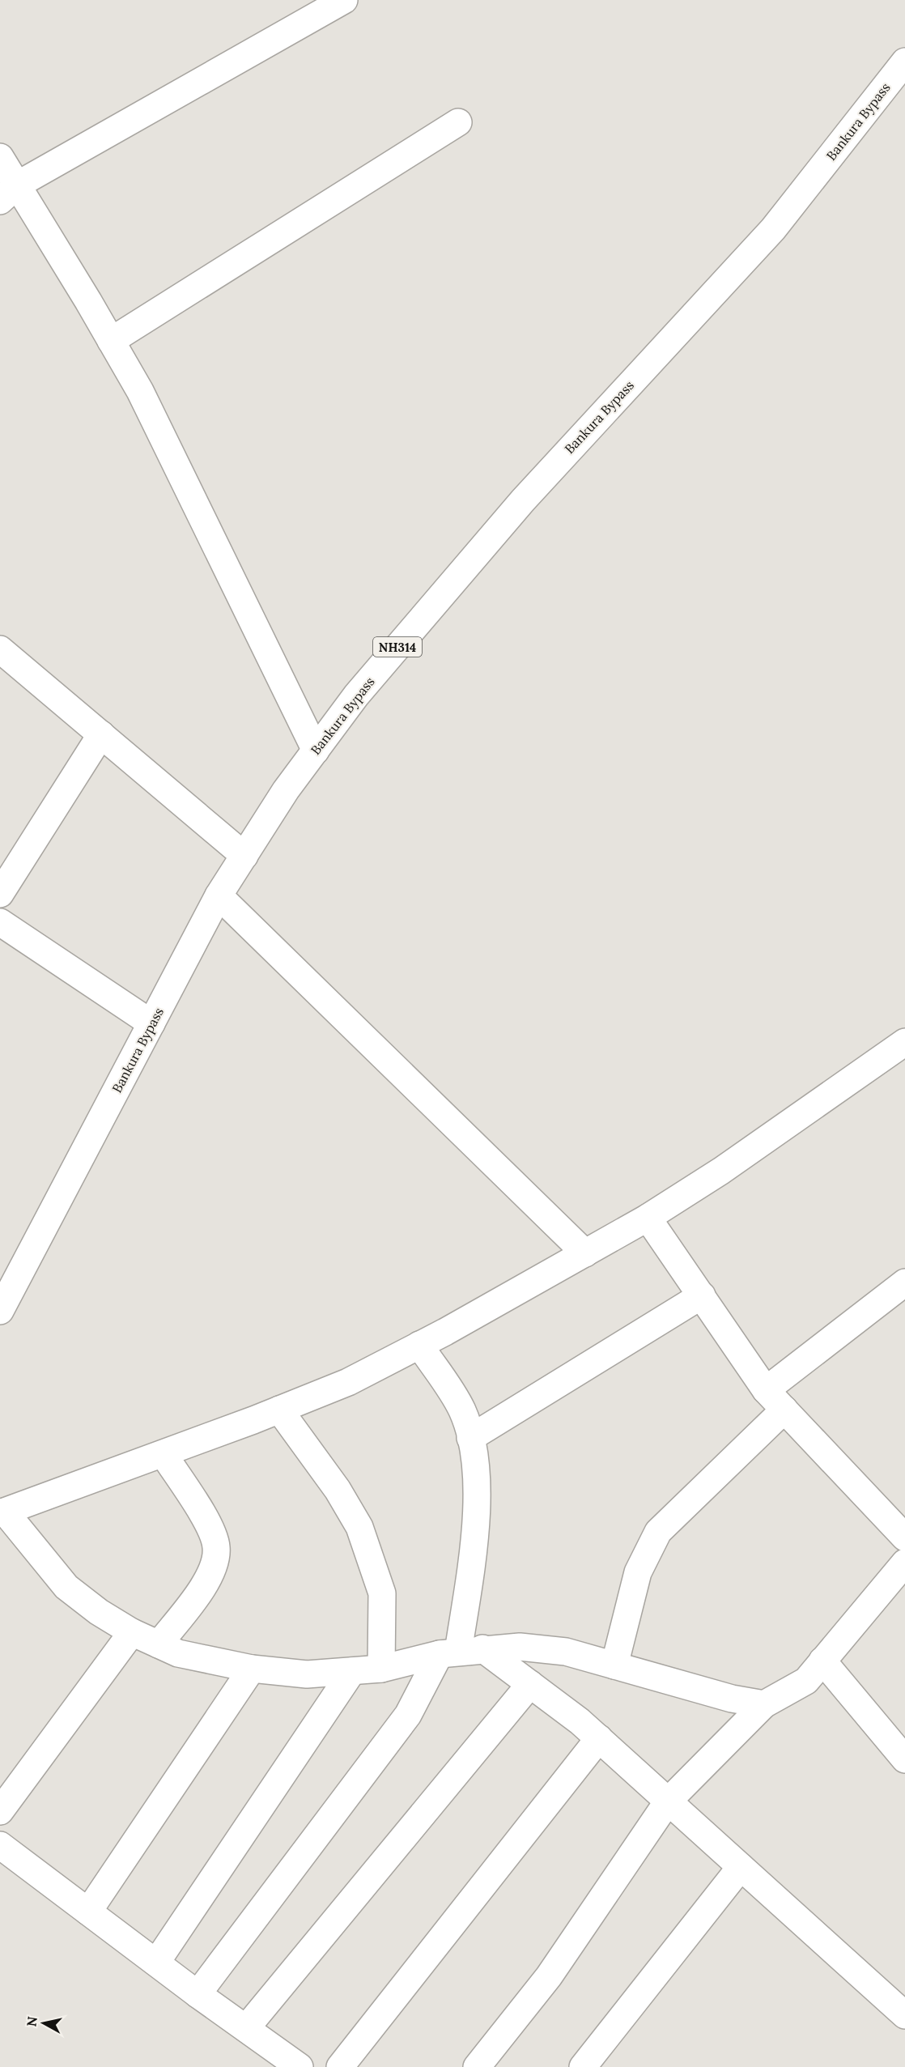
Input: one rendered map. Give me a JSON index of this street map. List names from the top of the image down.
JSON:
{
  "streets": {
    "main road": ["Bankura Bypass", "NH314"]
  },
  "north": "left"
}
